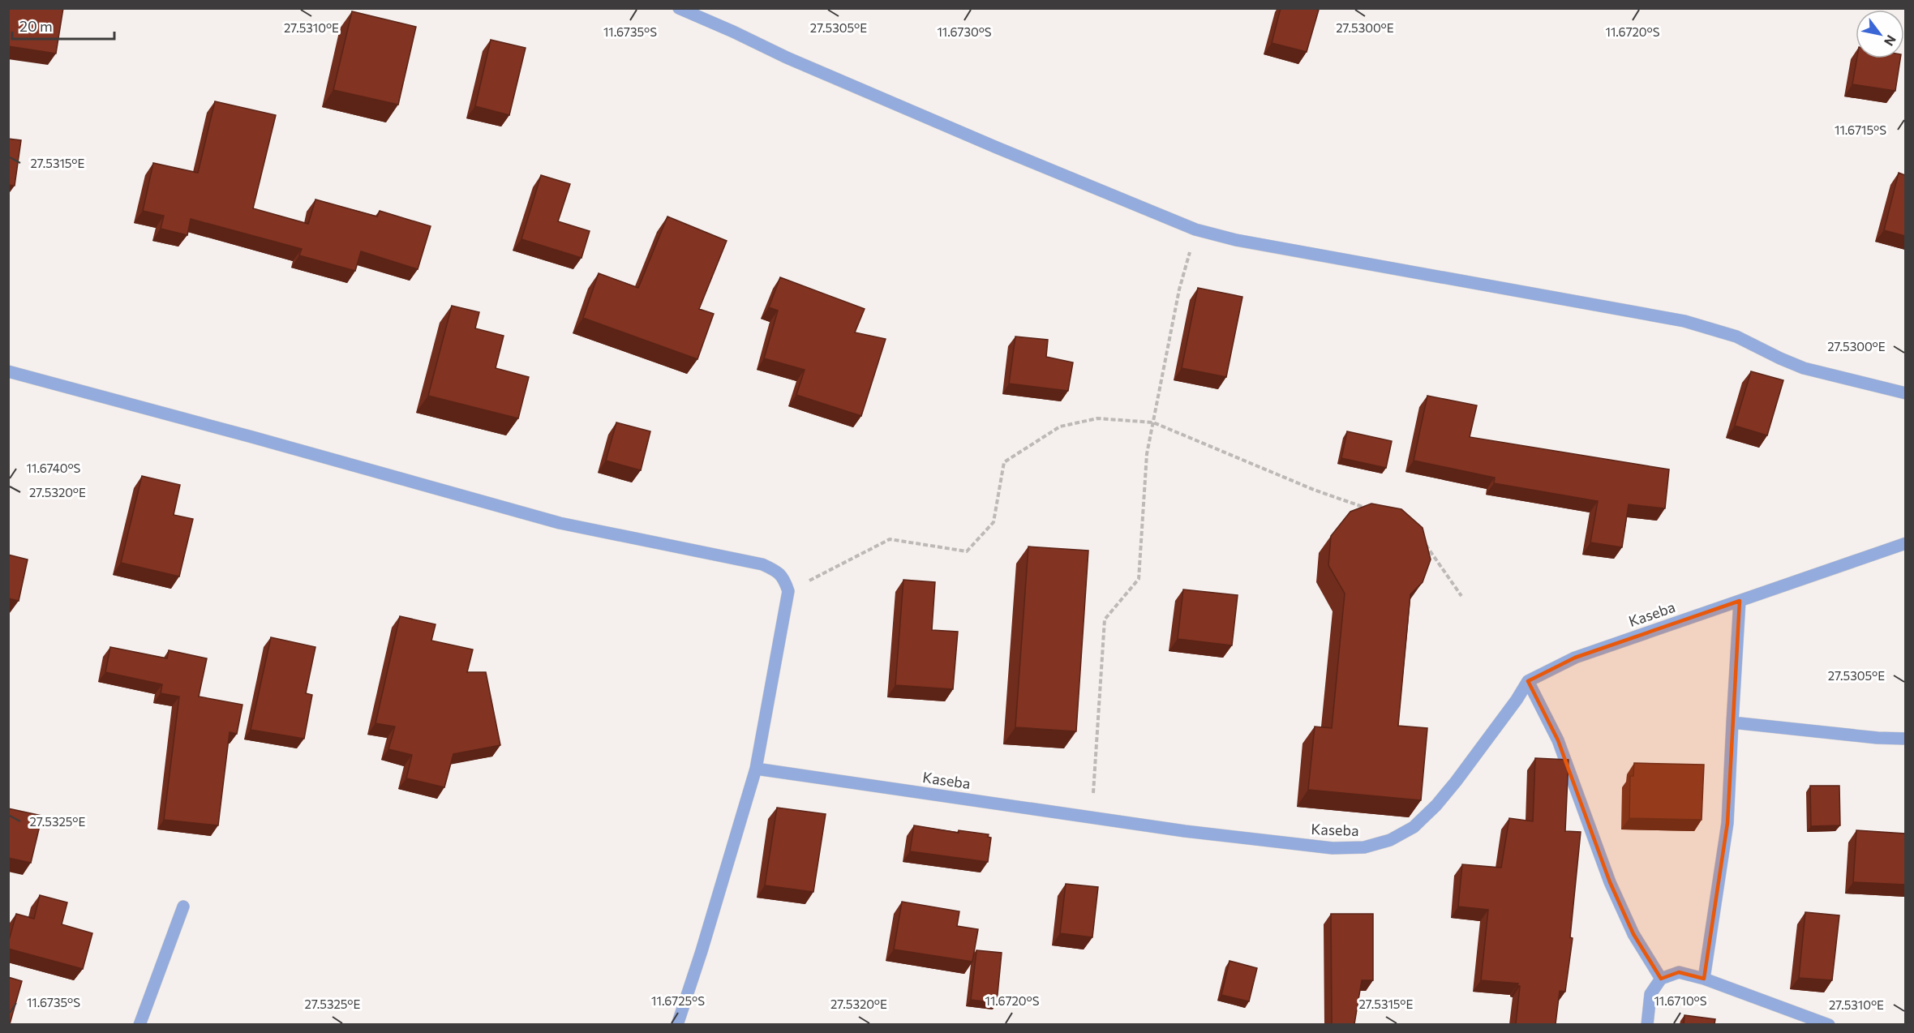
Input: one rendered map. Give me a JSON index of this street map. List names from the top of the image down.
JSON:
{
  "streets": {
    "street": ["Kaseba"]
  },
  "scale_bar": "20 m",
  "north": "bottom right",
  "coordinates": [
    "27.5310°E",
    "27.5305°E",
    "27.5300°E",
    "11.6735°S",
    "11.6730°S",
    "11.6720°S",
    "11.6715°S",
    "27.5315°E",
    "11.6740°S",
    "27.5320°E",
    "27.5325°E",
    "11.6725°S",
    "11.6710°S"
  ]
}
